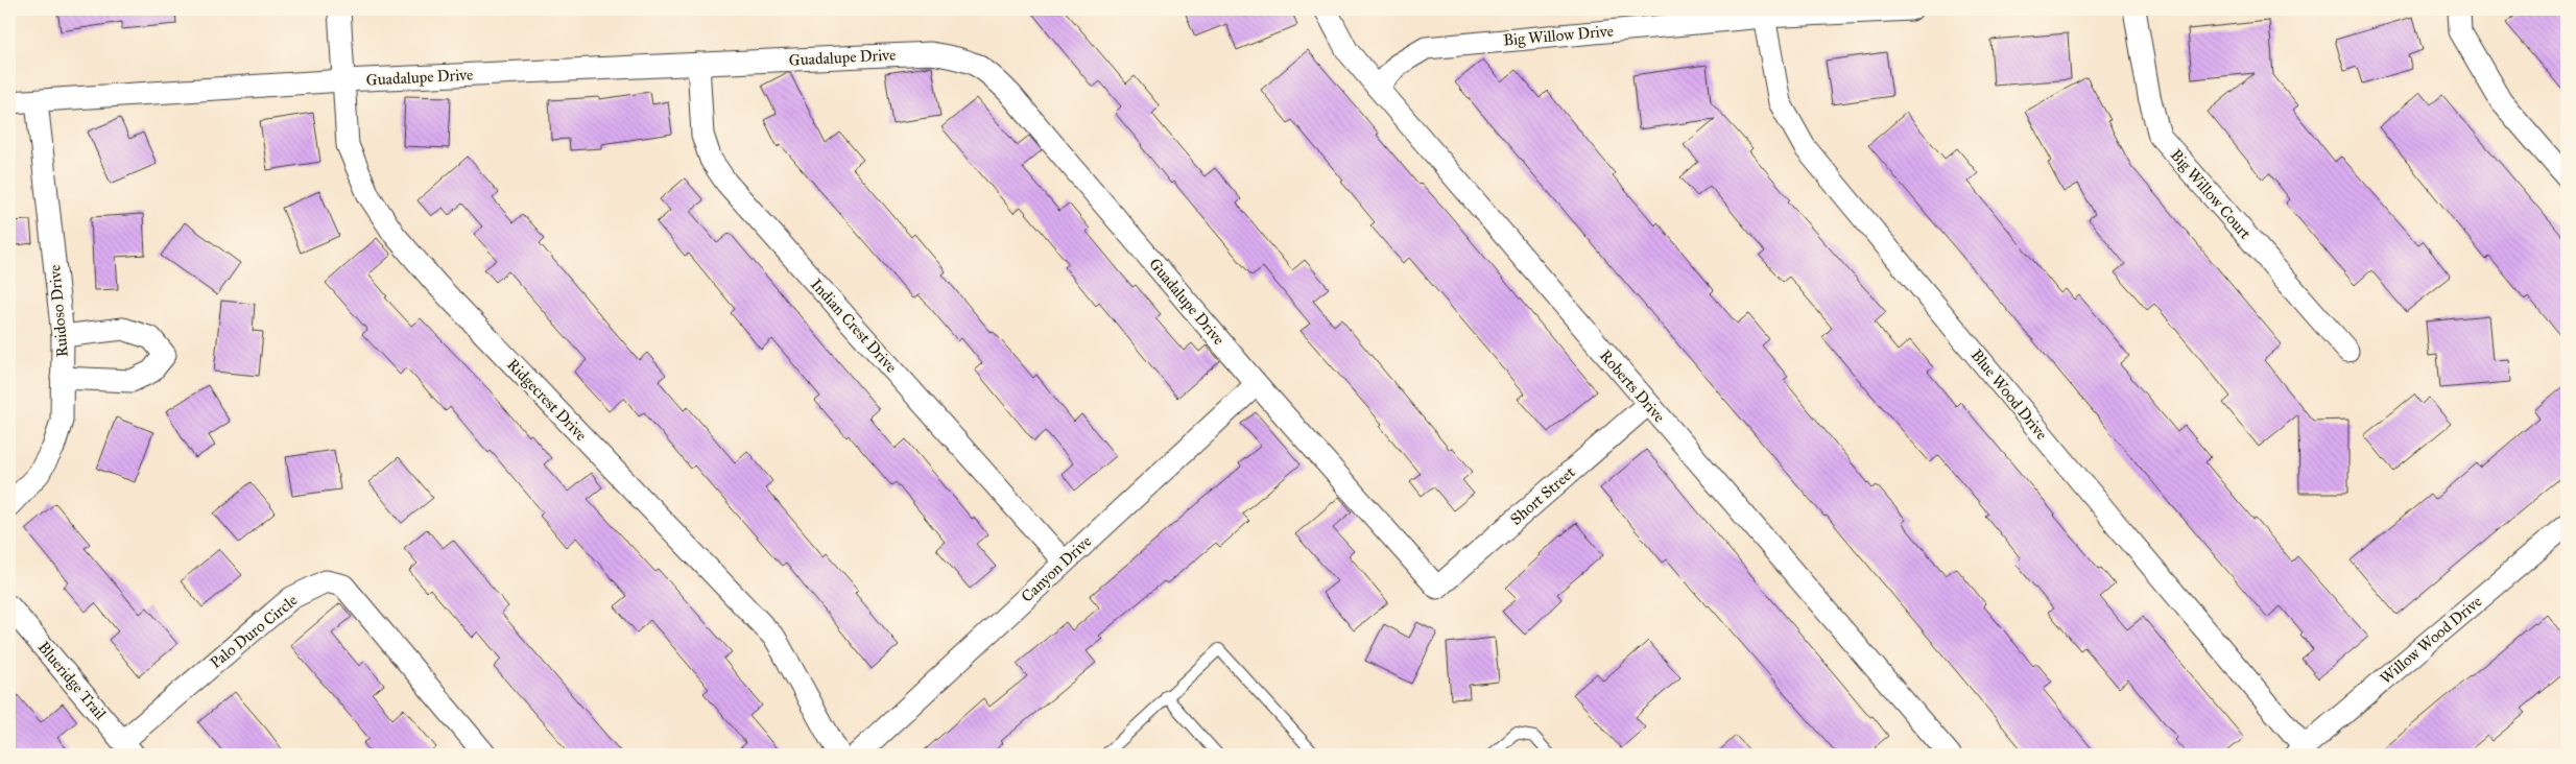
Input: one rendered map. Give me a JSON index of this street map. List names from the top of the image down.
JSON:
{
  "streets": {
    "street": [
      "Big Willow Drive",
      "Guadalupe Drive",
      "Big Willow Court",
      "Ruidoso Drive",
      "Indian Crest Drive",
      "Roberts Drive",
      "Blue Wood Drive",
      "Ridgecrest Drive",
      "Short Street",
      "Canyon Drive",
      "Palo Duro Circle",
      "Willow Wood Drive",
      "Blueridge Trail"
    ]
  },
  "crossings": [
    ["Big Willow Drive", "Roberts Drive"],
    ["Big Willow Drive", "Blue Wood Drive"],
    ["Guadalupe Drive", "Ruidoso Drive"],
    ["Guadalupe Drive", "Indian Crest Drive"],
    ["Guadalupe Drive", "Ridgecrest Drive"],
    ["Guadalupe Drive", "Short Street"],
    ["Guadalupe Drive", "Canyon Drive"],
    ["Indian Crest Drive", "Canyon Drive"],
    ["Roberts Drive", "Short Street"],
    ["Blue Wood Drive", "Willow Wood Drive"],
    ["Palo Duro Circle", "Blueridge Trail"]
  ]
}
